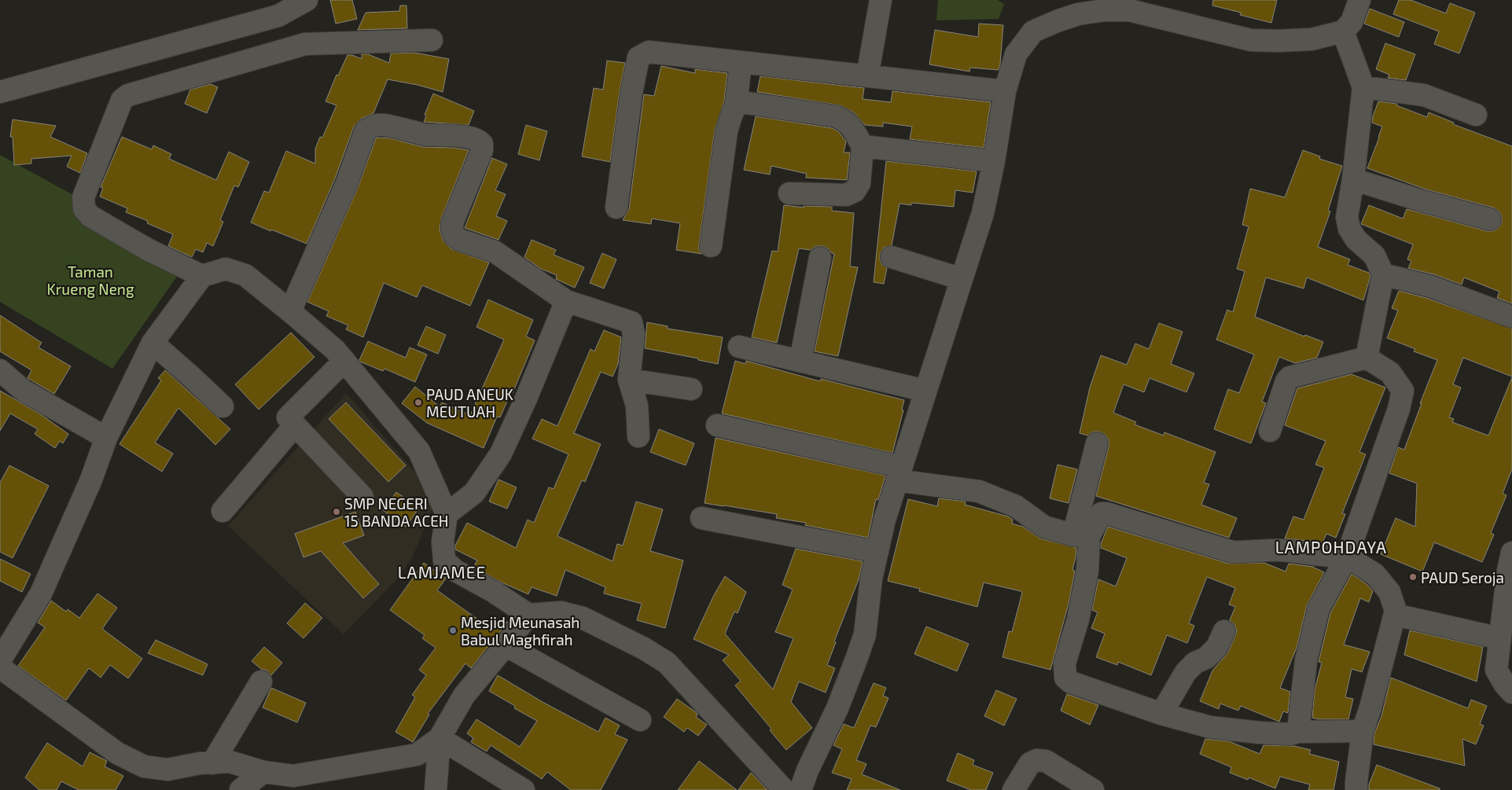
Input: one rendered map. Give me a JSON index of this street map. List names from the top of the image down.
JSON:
{
  "districts": ["LAMPOHDAYA", "LAMJAMEE"],
  "parks": ["Taman Krueng Neng"],
  "places": [
    "PAUD ANEUK MEUTUAH",
    "SMP NEGERI 15 BANDA ACEH",
    "PAUD Seroja",
    "Mesjid Meunasah Babul Maghfirah"
  ]
}
